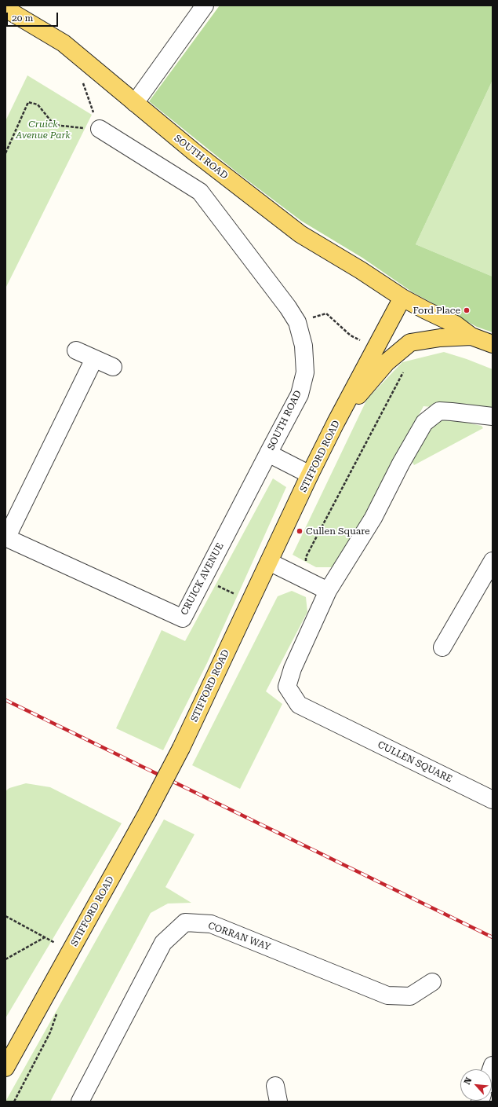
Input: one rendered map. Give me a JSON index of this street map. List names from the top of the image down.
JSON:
{
  "streets": {
    "main road": ["SOUTH ROAD", "STIFFORD ROAD"],
    "street": ["CRUICK AVENUE", "CULLEN SQUARE", "CORRAN WAY"]
  },
  "crossings": [
    ["SOUTH ROAD", "STIFFORD ROAD"],
    ["SOUTH ROAD", "CRUICK AVENUE"]
  ],
  "parks": ["Cruick Avenue Park"],
  "places": ["Ford Place", "Cullen Square"],
  "scale_bar": "20 m",
  "north": "top left"
}
